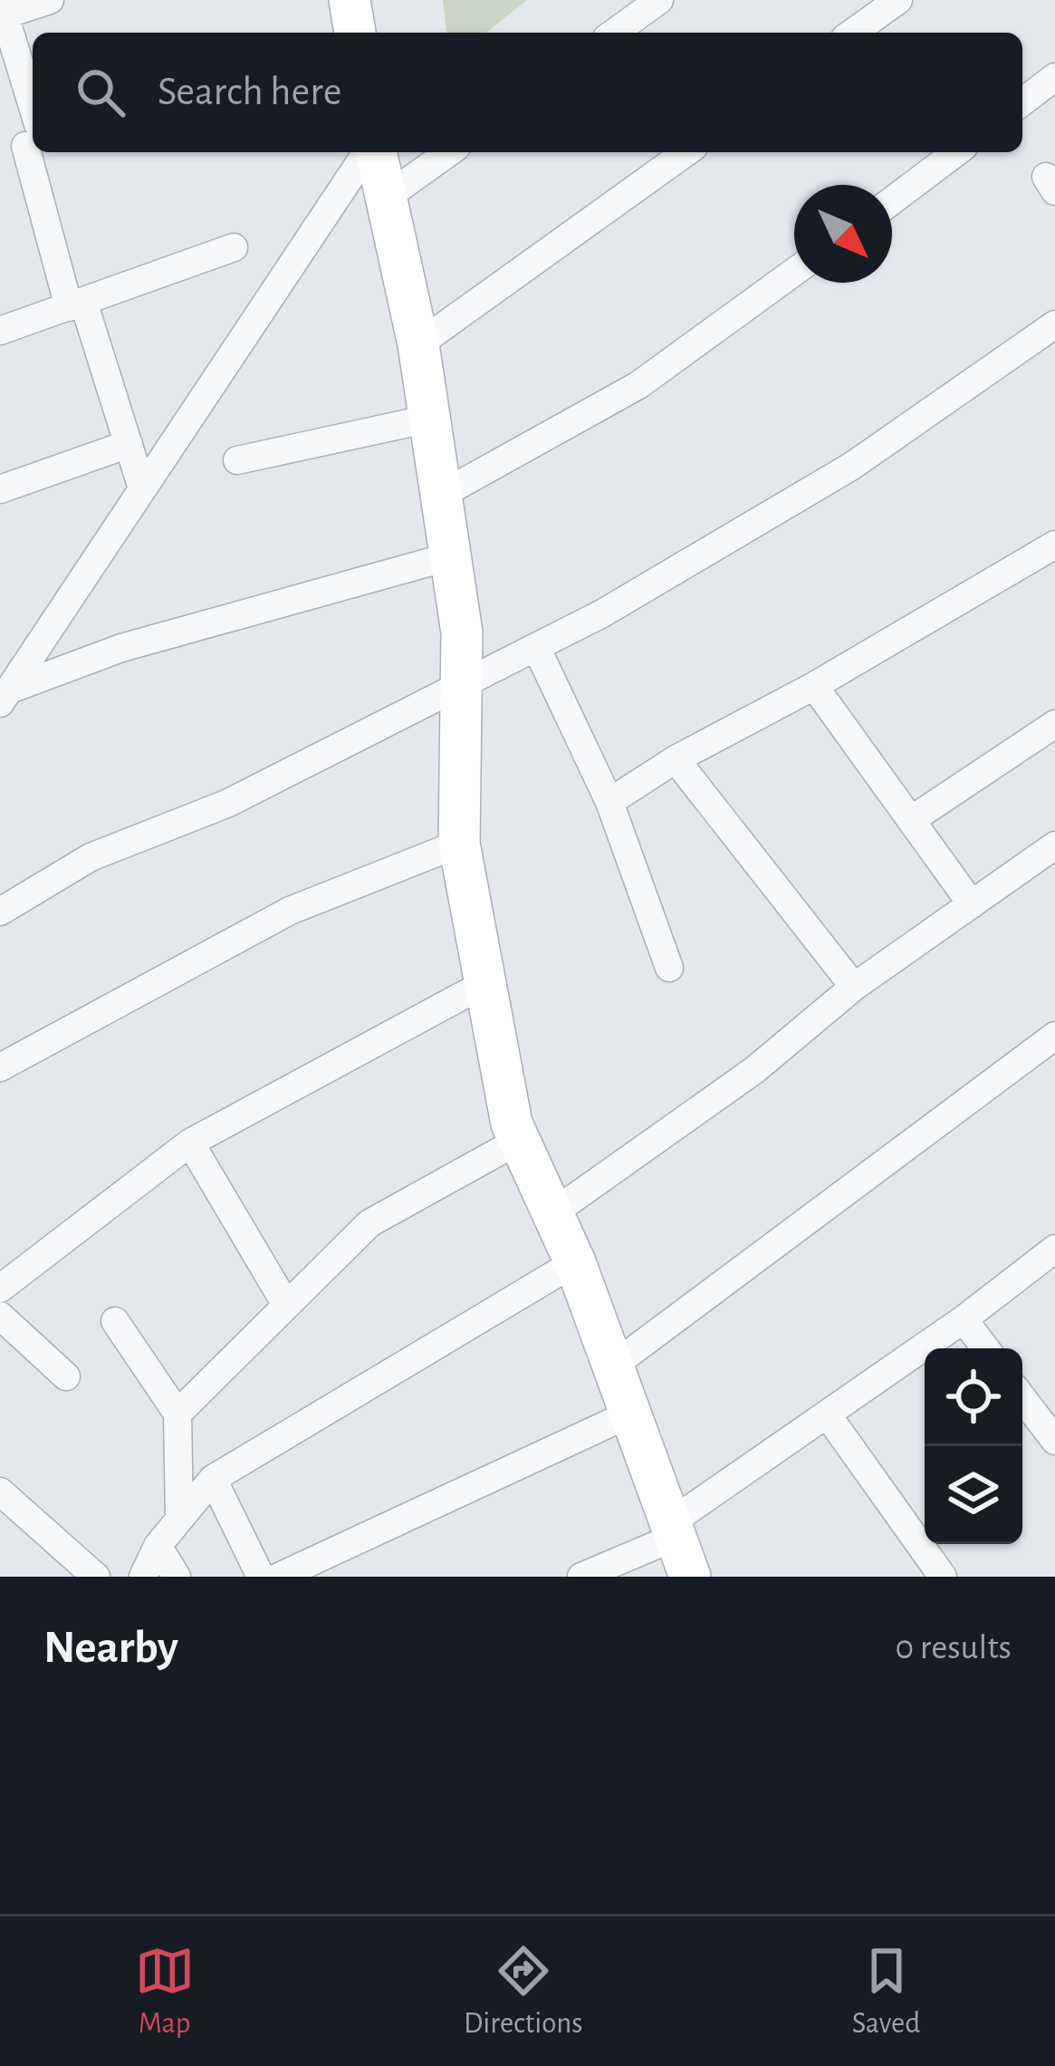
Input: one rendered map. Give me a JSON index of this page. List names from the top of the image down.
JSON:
{
  "north": "bottom right",
  "page": {
    "search": "Search here",
    "heading": ["Nearby", "0 results"],
    "nav": ["Map", "Directions", "Saved"]
  }
}
